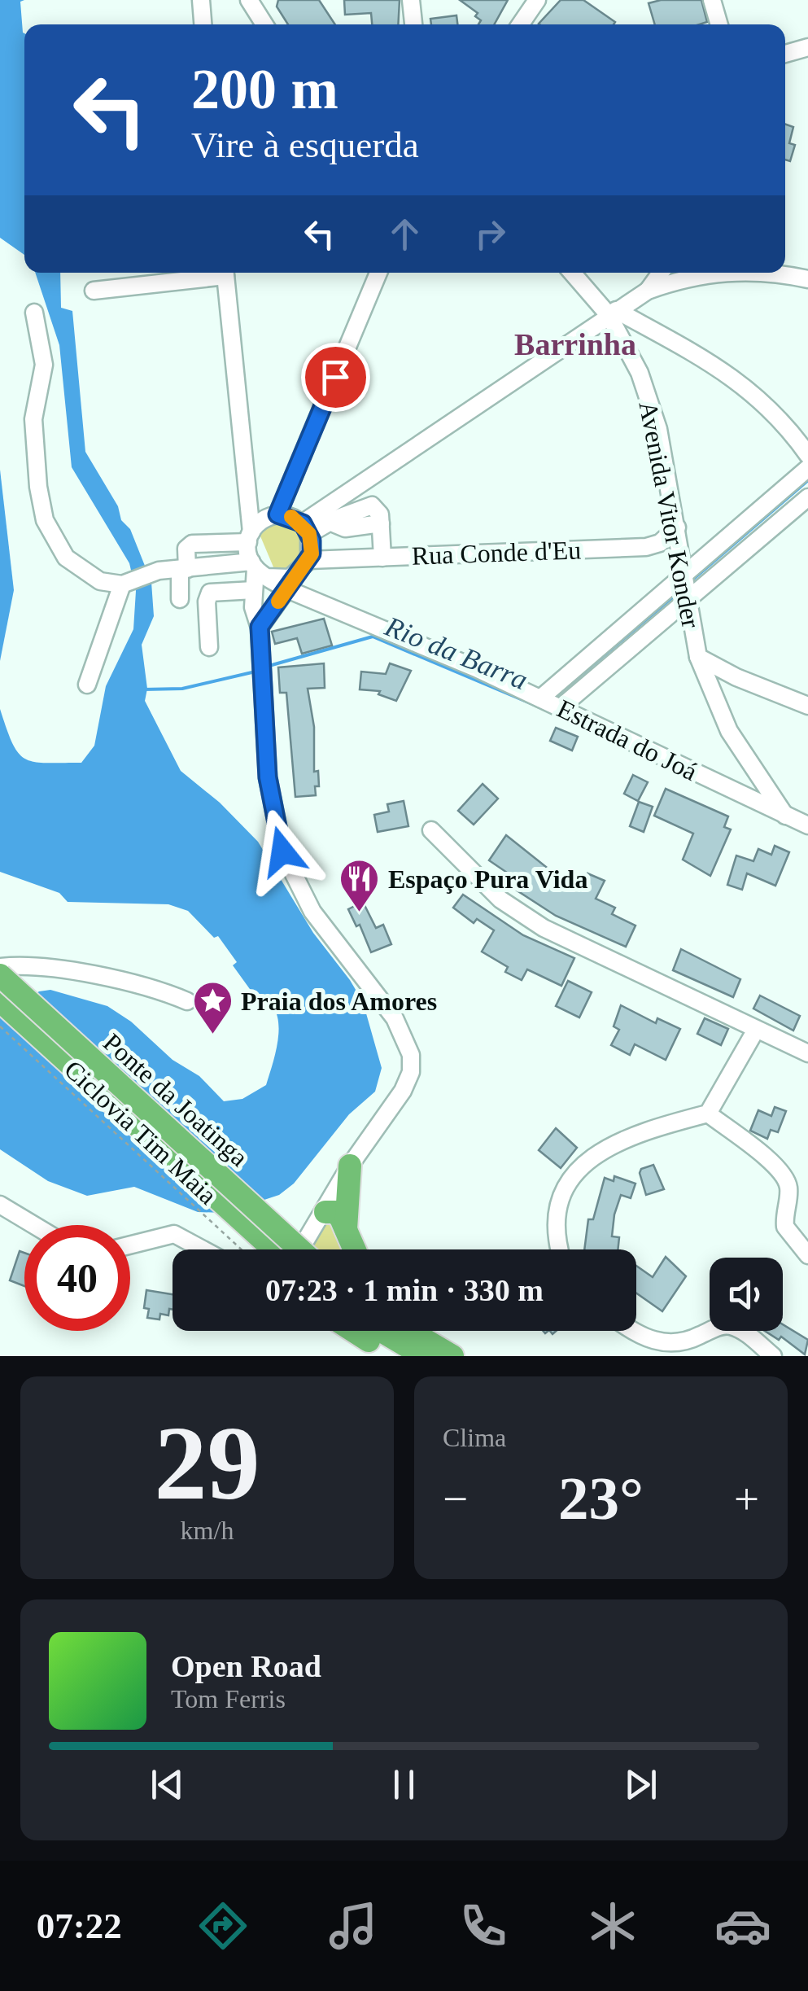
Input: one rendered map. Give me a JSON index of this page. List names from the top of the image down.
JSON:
{
  "streets": {
    "highway": ["Ponte da Joatinga"],
    "street": ["Avenida Vitor Konder", "Rua Conde d'Eu", "Estrada do Joá"],
    "path": ["Ciclovia Tim Maia"]
  },
  "crossings": [
    ["Avenida Vitor Konder", "Rua Conde d'Eu"],
    ["Avenida Vitor Konder", "Estrada do Joá"],
    ["Rua Conde d'Eu", "Estrada do Joá"]
  ],
  "districts": ["Barrinha"],
  "water": ["Rio da Barra"],
  "places": {
    "restaurant": ["Espaço Pura Vida"],
    "place": ["Praia dos Amores"]
  },
  "page": {
    "turn": ["200 m", "Vire à esquerda"],
    "limit": "40",
    "trip": "07:23 · 1 min · 330 m",
    "tile": [
      ["29", "km/h"],
      "Clima"
    ],
    "heat": ["−", "23°", "+"],
    "song": ["Open Road", "Tom Ferris"],
    "tabs": "07:22"
  }
}
